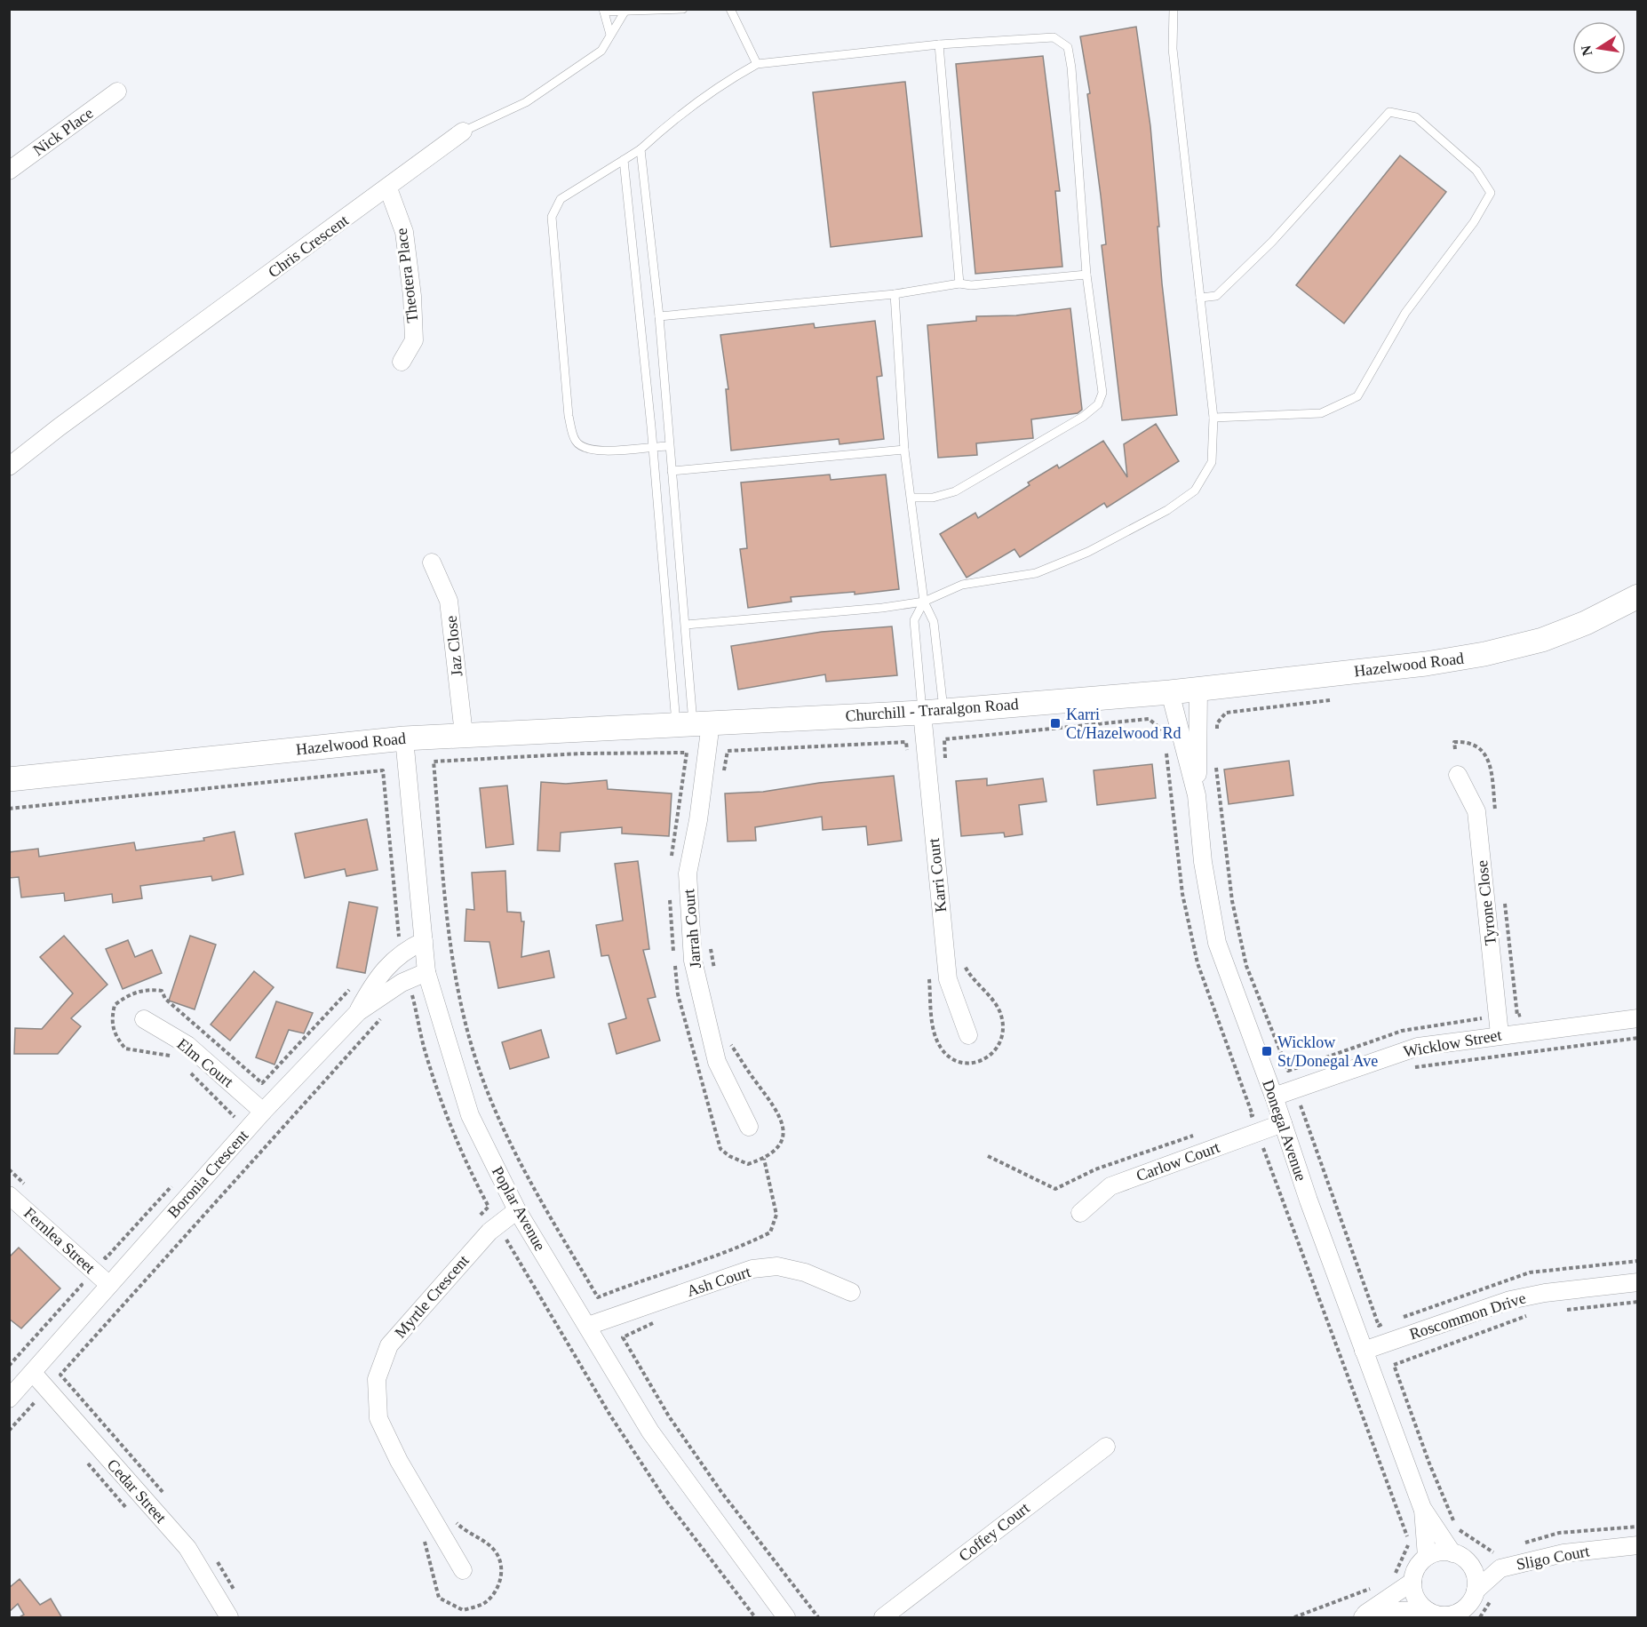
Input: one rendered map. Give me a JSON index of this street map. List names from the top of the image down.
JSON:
{
  "streets": {
    "main road": ["Hazelwood Road", "Churchill - Traralgon Road"],
    "street": [
      "Nick Place",
      "Chris Crescent",
      "Theotera Place",
      "Jaz Close",
      "Karri Court",
      "Tyrone Close",
      "Jarrah Court",
      "Wicklow Street",
      "Elm Court",
      "Donegal Avenue",
      "Carlow Court",
      "Boronia Crescent",
      "Poplar Avenue",
      "Fernlea Street",
      "Ash Court",
      "Myrtle Crescent",
      "Roscommon Drive",
      "Cedar Street",
      "Coffey Court",
      "Sligo Court"
    ]
  },
  "crossings": [
    ["Chris Crescent", "Theotera Place"],
    ["Jaz Close", "Hazelwood Road"],
    ["Hazelwood Road", "Churchill - Traralgon Road"],
    ["Hazelwood Road", "Jarrah Court"],
    ["Hazelwood Road", "Donegal Avenue"],
    ["Hazelwood Road", "Poplar Avenue"],
    ["Churchill - Traralgon Road", "Karri Court"],
    ["Churchill - Traralgon Road", "Jarrah Court"],
    ["Churchill - Traralgon Road", "Donegal Avenue"],
    ["Tyrone Close", "Wicklow Street"],
    ["Wicklow Street", "Donegal Avenue"],
    ["Elm Court", "Boronia Crescent"],
    ["Donegal Avenue", "Carlow Court"],
    ["Donegal Avenue", "Roscommon Drive"],
    ["Donegal Avenue", "Sligo Court"],
    ["Boronia Crescent", "Poplar Avenue"],
    ["Boronia Crescent", "Fernlea Street"],
    ["Boronia Crescent", "Cedar Street"],
    ["Poplar Avenue", "Ash Court"],
    ["Poplar Avenue", "Myrtle Crescent"]
  ],
  "places": {
    "transit": ["Karri Ct/Hazelwood Rd", "Wicklow St/Donegal Ave"]
  },
  "north": "left"
}
